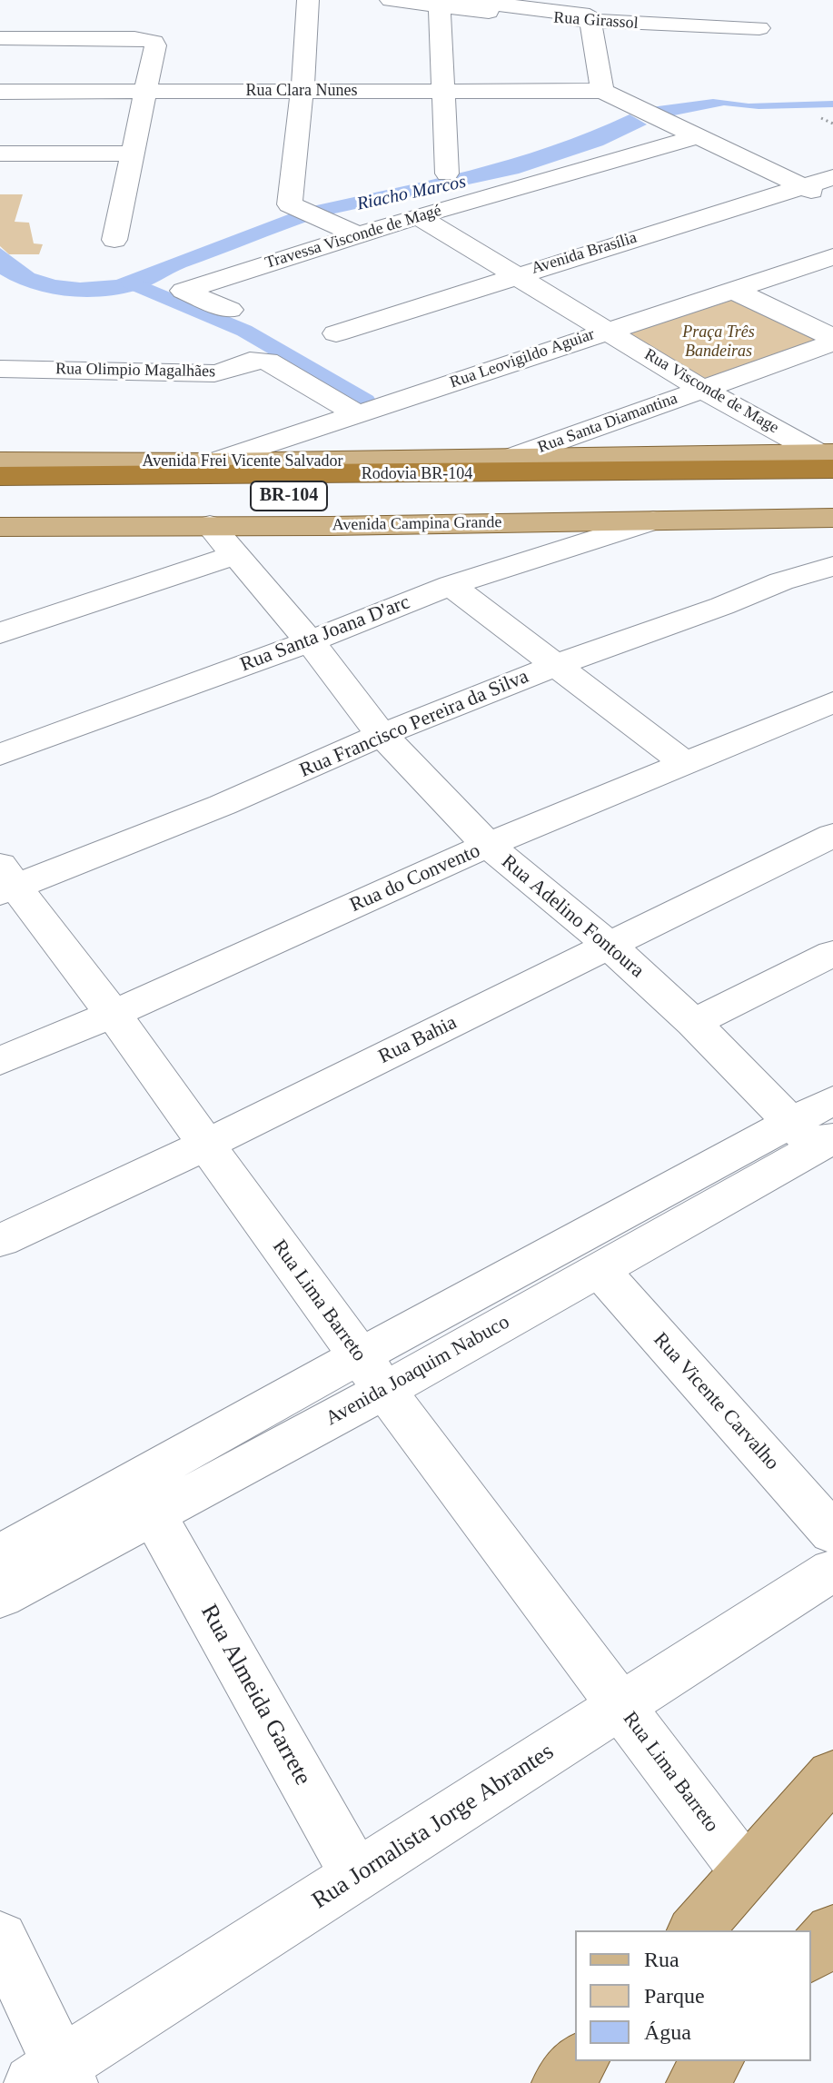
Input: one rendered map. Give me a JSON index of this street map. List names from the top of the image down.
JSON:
{
  "streets": {
    "highway": ["Rodovia BR-104", "BR-104"],
    "main road": ["Avenida Frei Vicente Salvador", "Avenida Campina Grande"],
    "street": [
      "Rua Girassol",
      "Rua Clara Nunes",
      "Travessa Visconde de Magé",
      "Avenida Brasília",
      "Rua Leovigildo Aguiar",
      "Rua Olimpio Magalhães",
      "Rua Visconde de Mage",
      "Rua Santa Diamantina",
      "Rua Santa Joana D'arc",
      "Rua Francisco Pereira da Silva",
      "Rua do Convento",
      "Rua Adelino Fontoura",
      "Rua Bahia",
      "Rua Lima Barreto",
      "Avenida Joaquim Nabuco",
      "Rua Vicente Carvalho",
      "Rua Almeida Garrete",
      "Rua Jornalista Jorge Abrantes"
    ]
  },
  "crossings": [
    ["Travessa Visconde de Magé", "Rua Visconde de Mage"],
    ["Avenida Brasília", "Rua Visconde de Mage"],
    ["Rua Leovigildo Aguiar", "Rua Olimpio Magalhães"],
    ["Rua Leovigildo Aguiar", "Rua Visconde de Mage"],
    ["Rua Leovigildo Aguiar", "Avenida Frei Vicente Salvador"],
    ["Rua Visconde de Mage", "Rua Santa Diamantina"],
    ["Rua Visconde de Mage", "Avenida Frei Vicente Salvador"],
    ["Rua Visconde de Mage", "Rodovia BR-104"],
    ["Rua Santa Diamantina", "Avenida Frei Vicente Salvador"],
    ["Avenida Frei Vicente Salvador", "Rodovia BR-104"],
    ["Avenida Campina Grande", "Rua Santa Joana D'arc"],
    ["Avenida Campina Grande", "Rua Adelino Fontoura"],
    ["Rua Santa Joana D'arc", "Rua Adelino Fontoura"],
    ["Rua Francisco Pereira da Silva", "Rua Adelino Fontoura"],
    ["Rua Francisco Pereira da Silva", "Rua Lima Barreto"],
    ["Rua do Convento", "Rua Adelino Fontoura"],
    ["Rua do Convento", "Rua Lima Barreto"],
    ["Rua Adelino Fontoura", "Rua Bahia"],
    ["Rua Adelino Fontoura", "Avenida Joaquim Nabuco"],
    ["Rua Bahia", "Rua Lima Barreto"],
    ["Rua Lima Barreto", "Avenida Joaquim Nabuco"],
    ["Rua Lima Barreto", "Rua Jornalista Jorge Abrantes"],
    ["Avenida Joaquim Nabuco", "Rua Vicente Carvalho"],
    ["Avenida Joaquim Nabuco", "Rua Almeida Garrete"],
    ["Rua Almeida Garrete", "Rua Jornalista Jorge Abrantes"]
  ],
  "water": ["Riacho Marcos"],
  "parks": ["Praça Três Bandeiras"],
  "legend": ["Rua", "Parque", "Água"]
}
